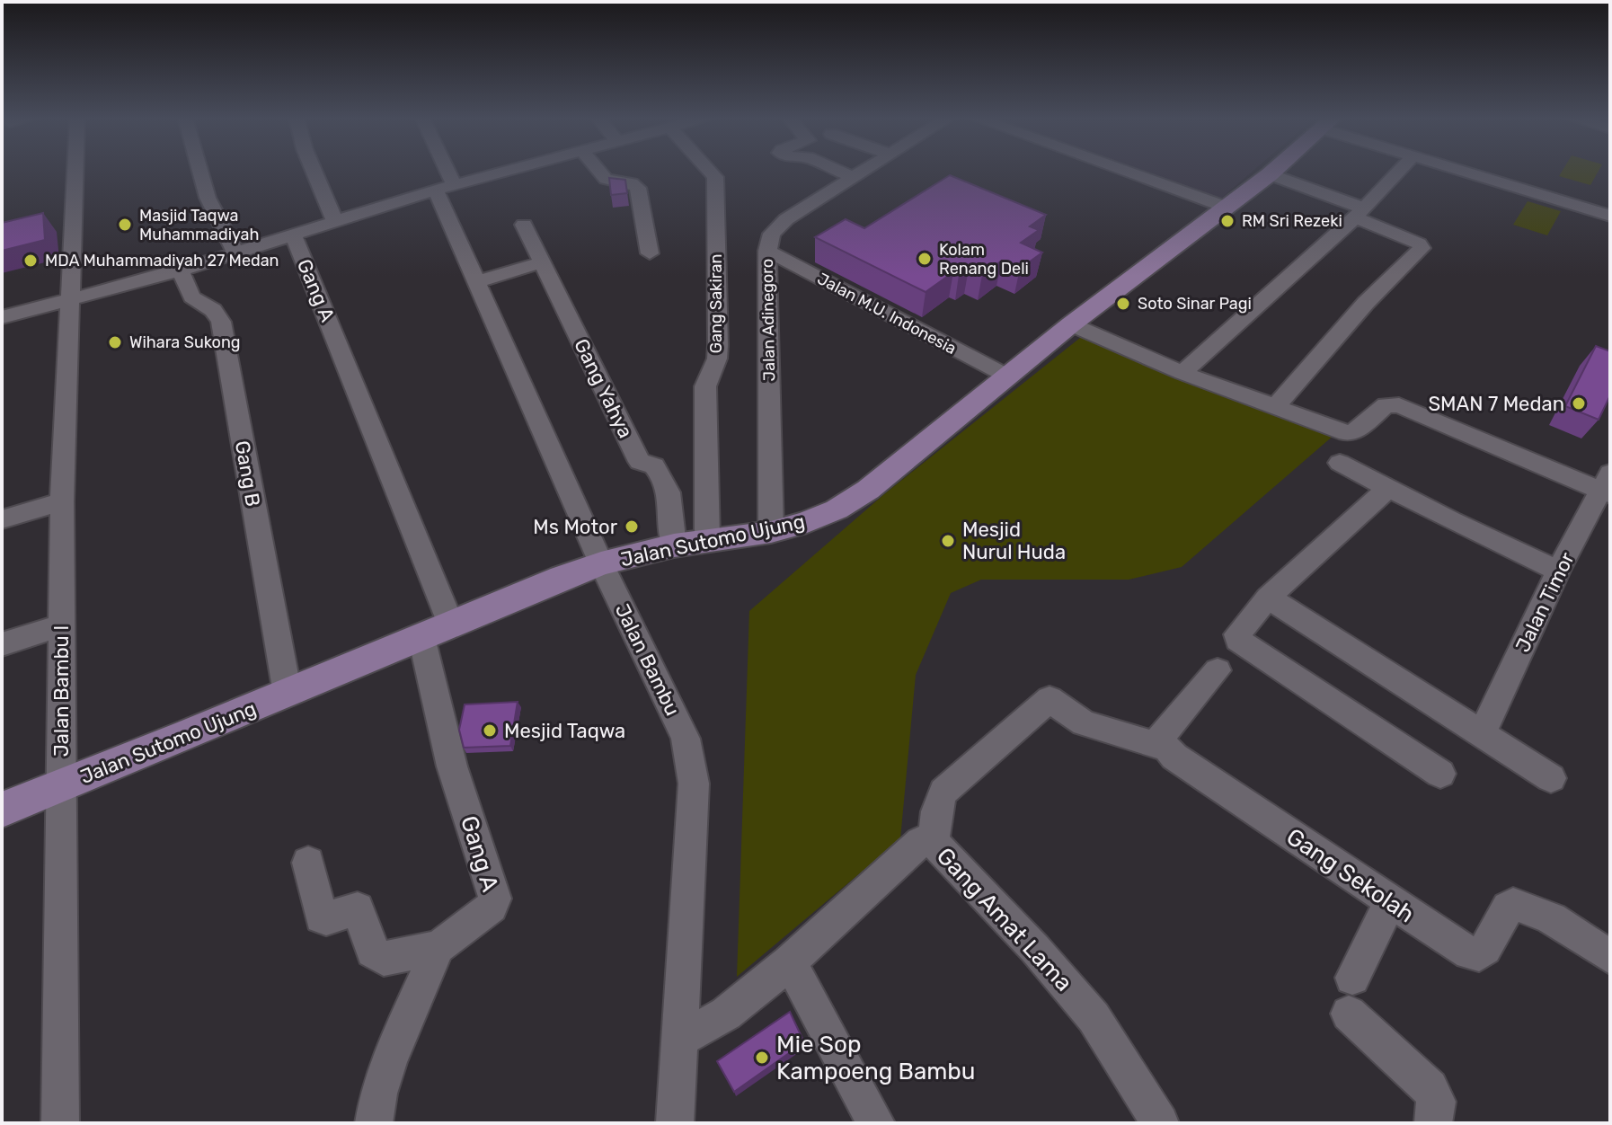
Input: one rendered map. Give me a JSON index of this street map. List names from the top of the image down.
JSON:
{
  "streets": {
    "main road": ["Jalan Sutomo Ujung"],
    "street": [
      "Gang A",
      "Gang Sakiran",
      "Jalan M.U. Indonesia",
      "Jalan Adinegoro",
      "Gang Yahya",
      "Gang B",
      "Jalan Timor",
      "Jalan Bambu",
      "Jalan Bambu I",
      "Gang Sekolah",
      "Gang Amat Lama"
    ]
  },
  "crossings": [
    ["Gang A", "Jalan Sutomo Ujung"],
    ["Gang Sakiran", "Jalan Sutomo Ujung"],
    ["Jalan M.U. Indonesia", "Jalan Adinegoro"],
    ["Jalan M.U. Indonesia", "Jalan Sutomo Ujung"],
    ["Jalan Adinegoro", "Jalan Sutomo Ujung"],
    ["Gang Yahya", "Jalan Sutomo Ujung"],
    ["Gang B", "Jalan Sutomo Ujung"],
    ["Jalan Sutomo Ujung", "Jalan Bambu"],
    ["Jalan Sutomo Ujung", "Jalan Bambu I"],
    ["Jalan Bambu", "Gang Amat Lama"]
  ],
  "places": [
    "RM Sri Rezeki",
    "Masjid Taqwa Muhammadiyah",
    "Kolam Renang Deli",
    "MDA Muhammadiyah 27 Medan",
    "Soto Sinar Pagi",
    "Wihara Sukong",
    "SMAN 7 Medan",
    "Ms Motor",
    "Mesjid Nurul Huda",
    "Mesjid Taqwa",
    "Mie Sop Kampoeng Bambu"
  ]
}
